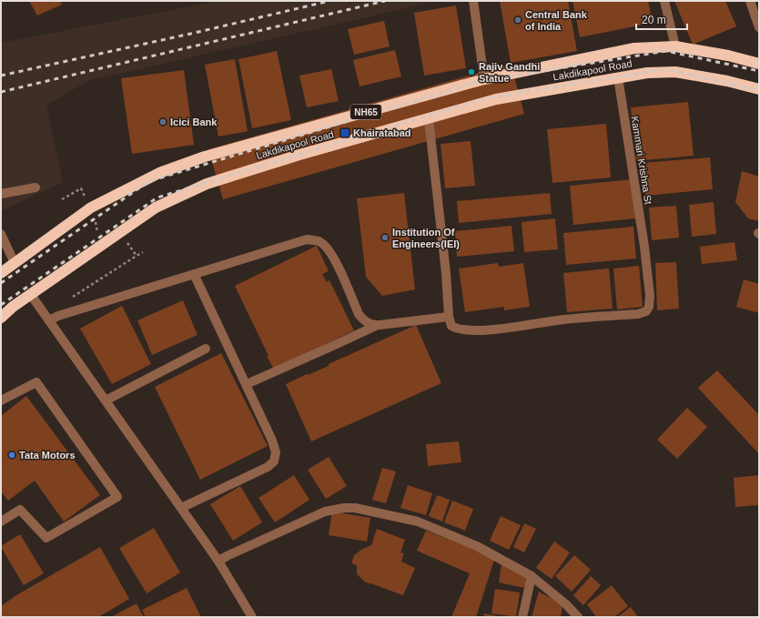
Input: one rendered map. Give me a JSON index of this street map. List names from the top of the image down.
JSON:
{
  "streets": {
    "highway": ["Lakdikapool Road", "NH65"],
    "street": ["Kammari Krishna St"]
  },
  "crossings": [
    ["Lakdikapool Road", "Kammari Krishna St"]
  ],
  "places": {
    "other": [
      "Central Bank of India",
      "Rajiv Gandhi Statue",
      "Icici Bank",
      "Institution Of Engineers(IEI)",
      "Tata Motors"
    ],
    "transit": ["Khairatabad"]
  },
  "scale_bar": "20 m"
}
